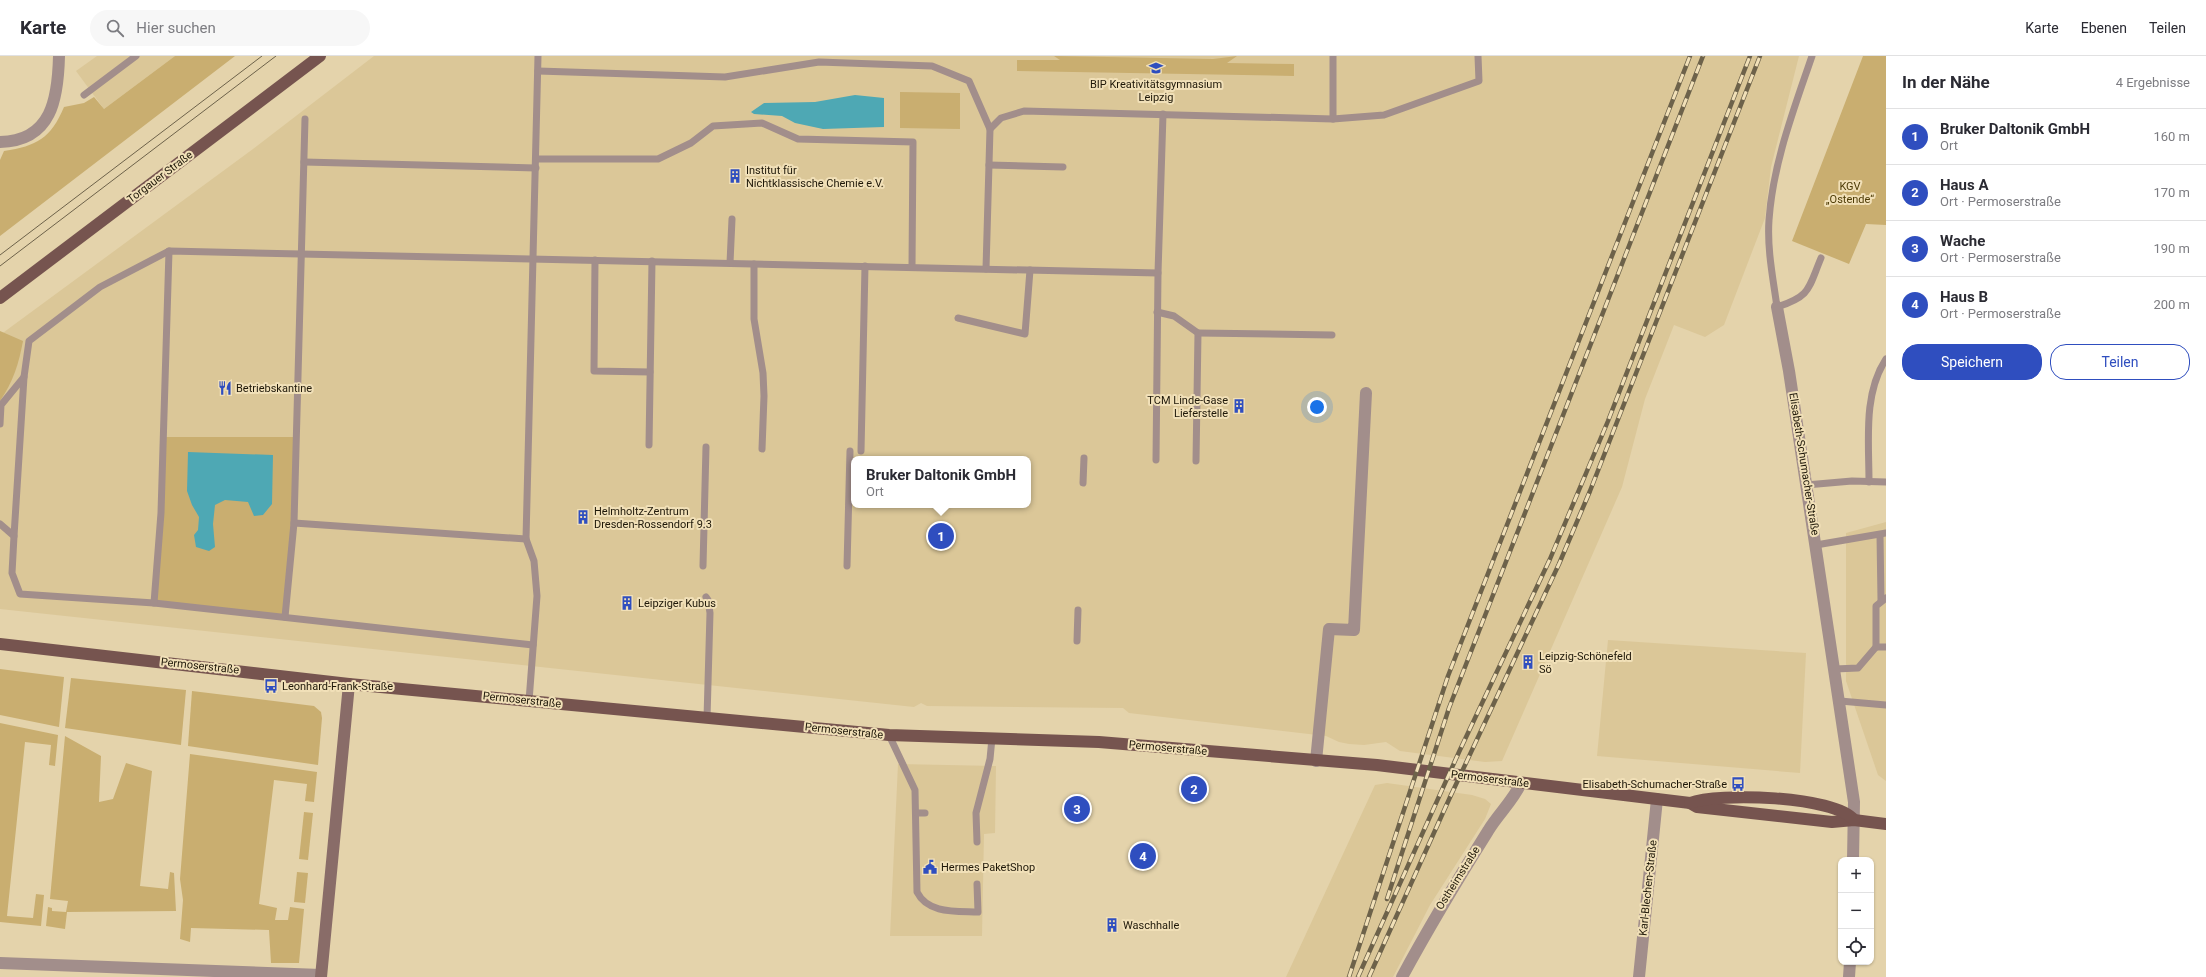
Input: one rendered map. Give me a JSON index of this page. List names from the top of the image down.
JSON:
{
  "streets": {
    "main road": ["Torgauer Straße", "Permoserstraße"],
    "street": ["Elisabeth-Schumacher-Straße", "Ostheimstraße", "Karl-Blechen-Straße"]
  },
  "crossings": [
    ["Elisabeth-Schumacher-Straße", "Permoserstraße"],
    ["Permoserstraße", "Ostheimstraße"],
    ["Permoserstraße", "Karl-Blechen-Straße"]
  ],
  "parks": ["KGV „Ostende“"],
  "places": {
    "school or university": ["BIP Kreativitätsgymnasium Leipzig"],
    "building": [
      "Institut für Nichtklassische Chemie e.V.",
      "TCM Linde-Gase Lieferstelle",
      "Helmholtz-Zentrum Dresden-Rossendorf 9.3",
      "Leipziger Kubus",
      "Leipzig-Schönefeld Sö",
      "Waschhalle"
    ],
    "restaurant": ["Betriebskantine"],
    "bus stop": ["Leonhard-Frank-Straße", "Elisabeth-Schumacher-Straße"],
    "public building": ["Hermes PaketShop"]
  },
  "page": {
    "header": "Karte",
    "search": "Hier suchen",
    "nav": ["Karte", "Ebenen", "Teilen"],
    "heading": ["In der Nähe", "4 Ergebnisse"],
    "list": [
      {
        "mark": "1",
        "name": "Bruker Daltonik GmbH",
        "note": "Ort",
        "value": "160 m"
      },
      {
        "mark": "2",
        "name": "Haus A",
        "note": "Ort · Permoserstraße",
        "value": "170 m"
      },
      {
        "mark": "3",
        "name": "Wache",
        "note": "Ort · Permoserstraße",
        "value": "190 m"
      },
      {
        "mark": "4",
        "name": "Haus B",
        "note": "Ort · Permoserstraße",
        "value": "200 m"
      }
    ],
    "buttons": ["Speichern", "Teilen"],
    "popup": ["Bruker Daltonik GmbH", "Ort"],
    "pins": [
      "1",
      "2",
      "3",
      "4"
    ],
    "map_buttons": ["+", "−"]
  }
}
